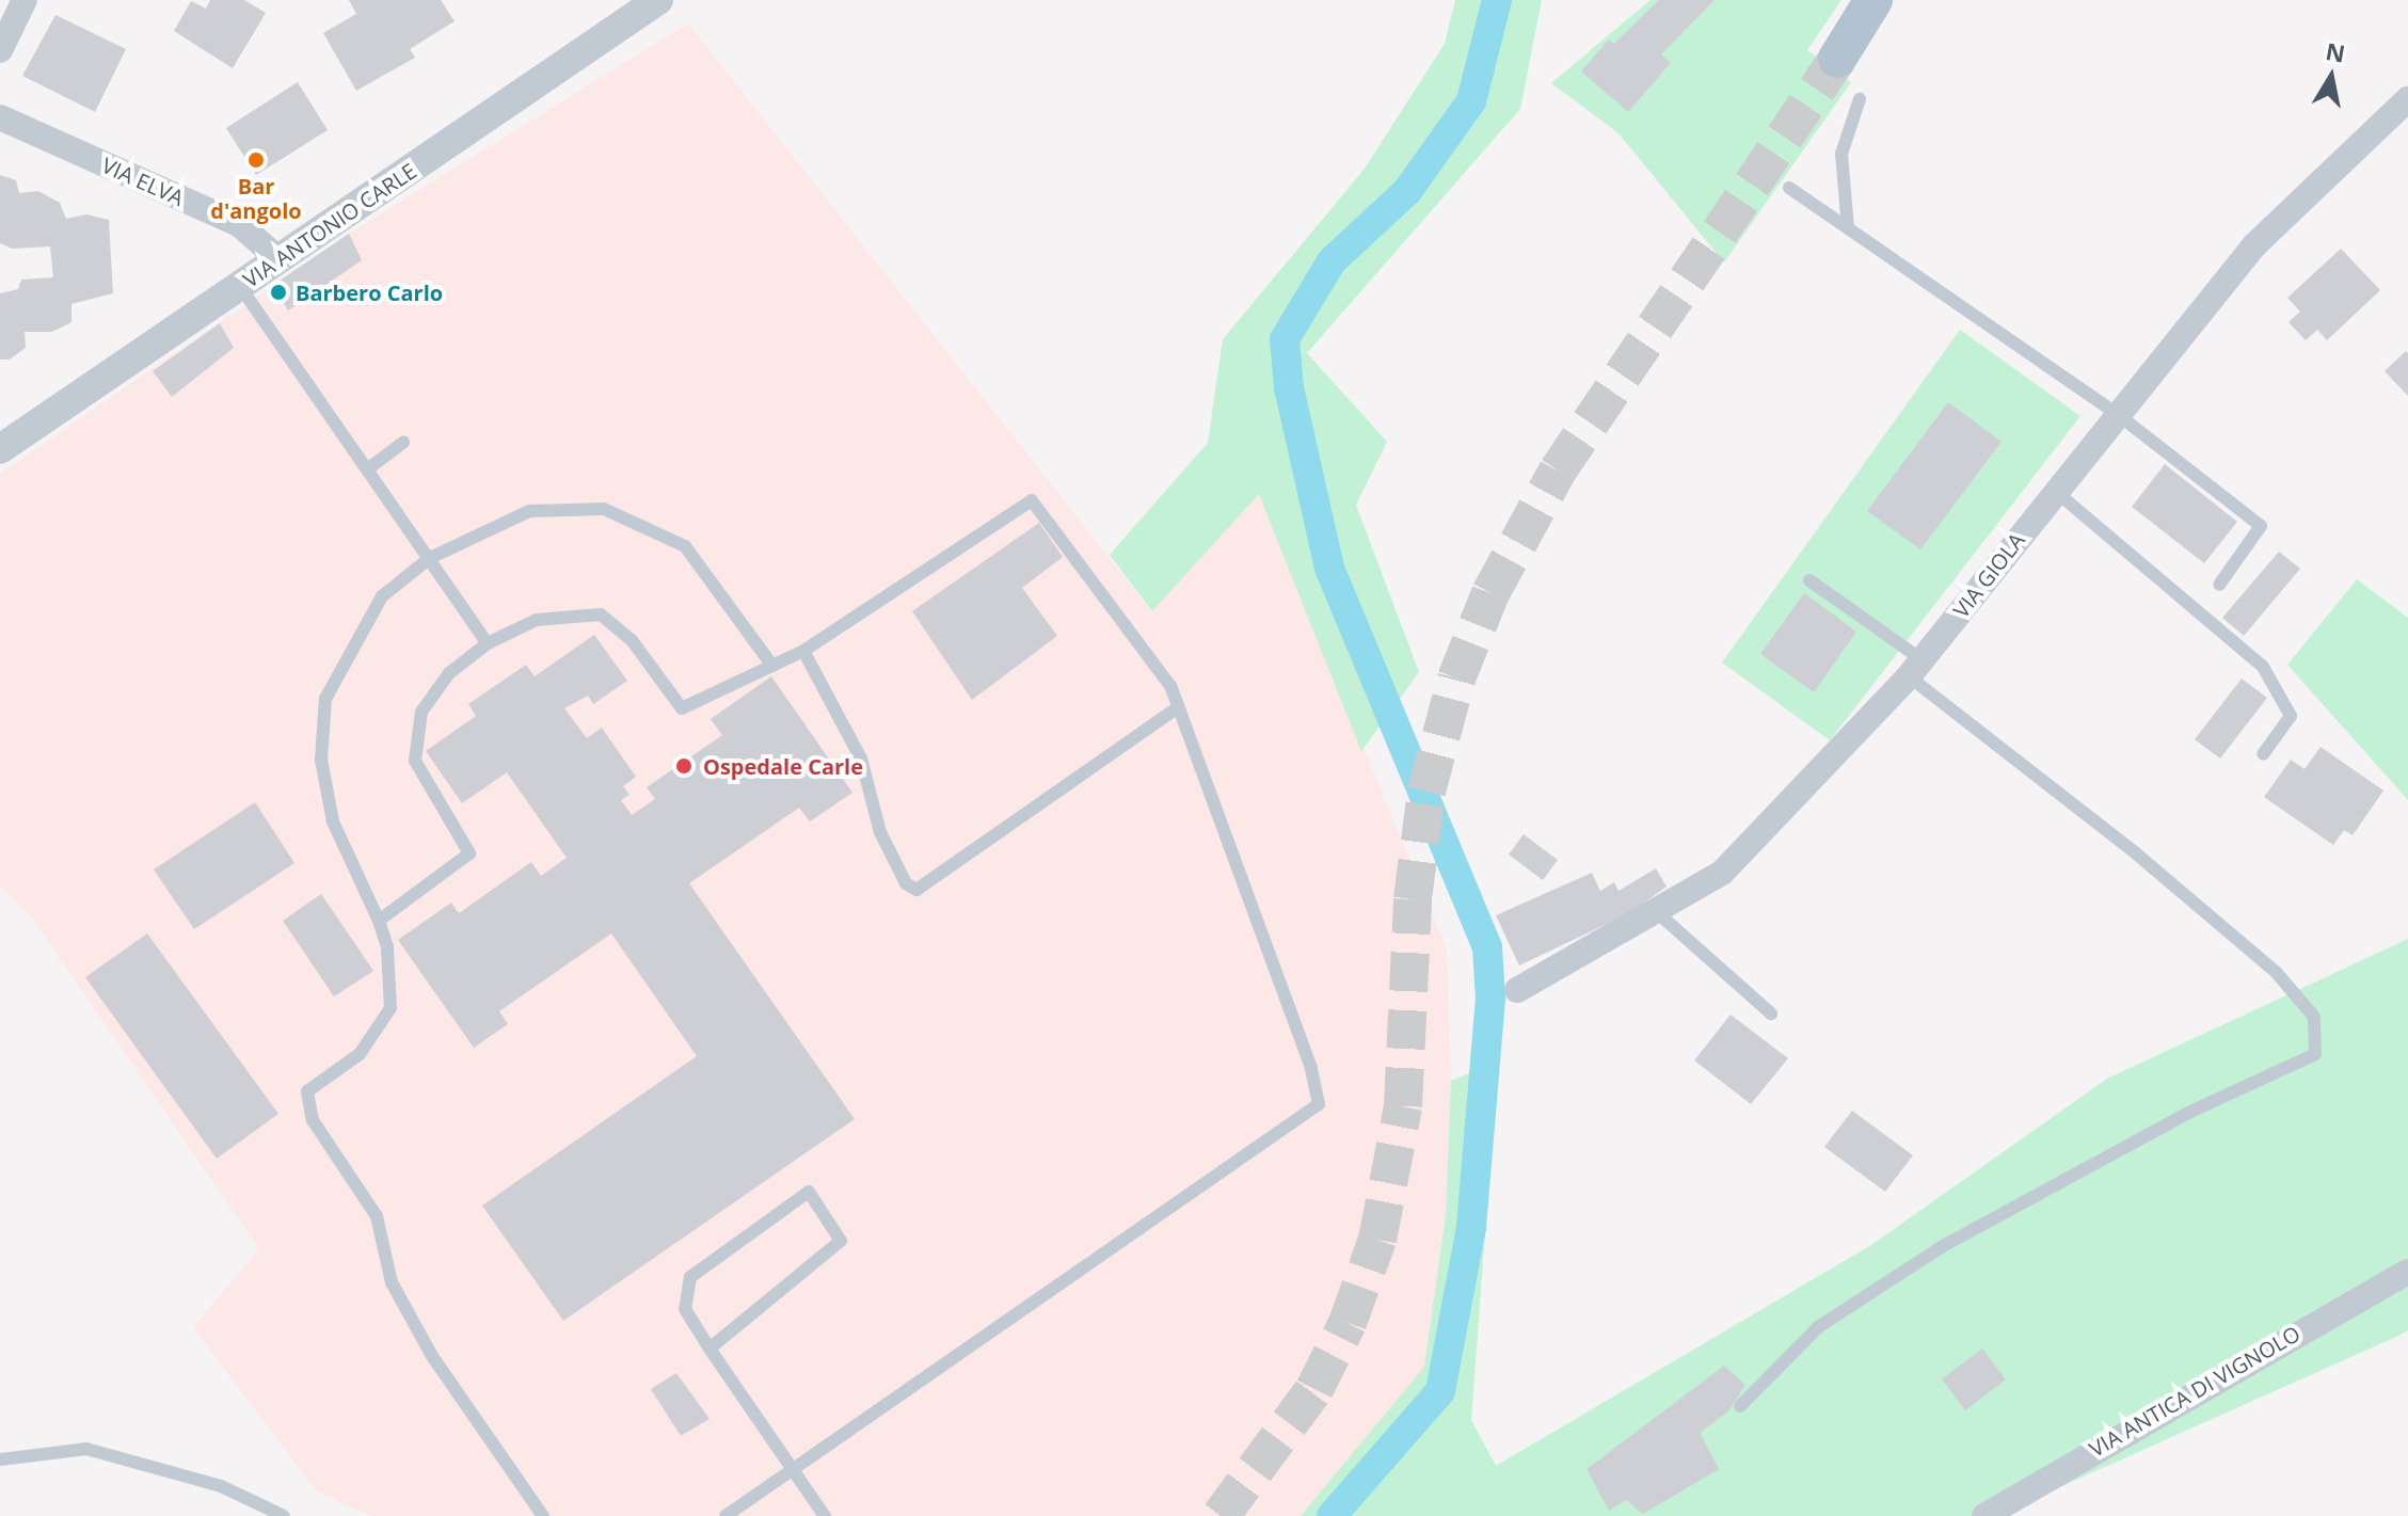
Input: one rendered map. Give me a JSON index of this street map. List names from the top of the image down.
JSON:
{
  "streets": {
    "street": [
      "VIA ELVA",
      "VIA ANTONIO CARLE",
      "VIA GIOLA",
      "VIA ANTICA DI VIGNOLO"
    ]
  },
  "crossings": [
    ["VIA ELVA", "VIA ANTONIO CARLE"]
  ],
  "places": ["Bar d'angolo", "Barbero Carlo", "Ospedale Carle"],
  "north": "top"
}
